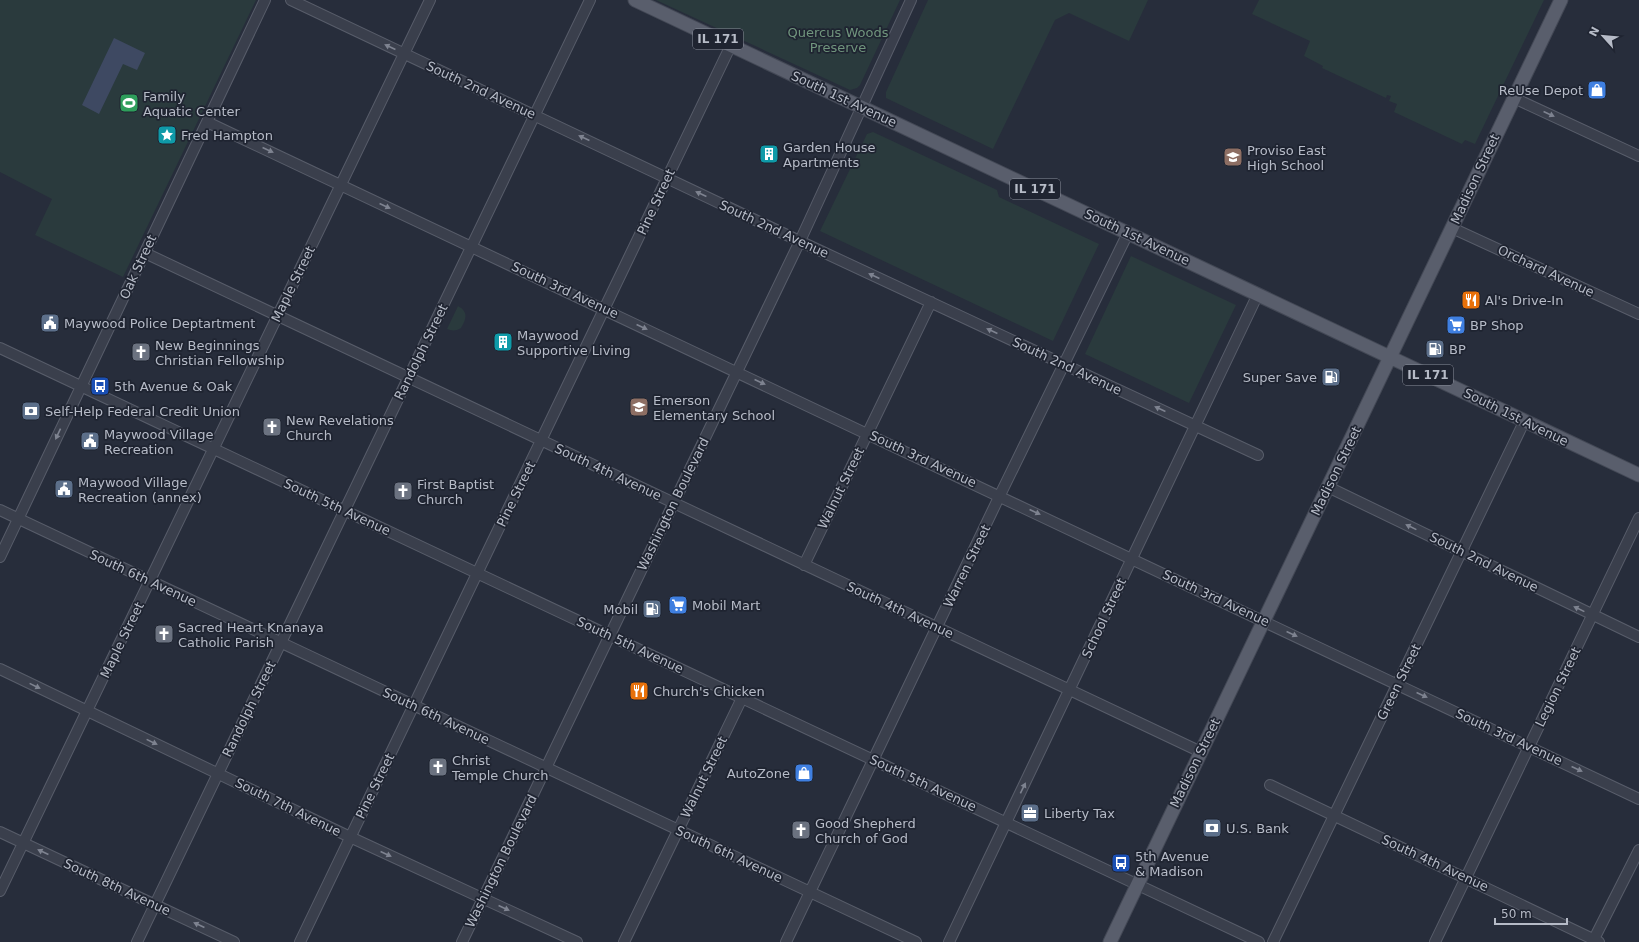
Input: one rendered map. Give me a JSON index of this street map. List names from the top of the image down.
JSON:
{
  "streets": {
    "main road": ["IL 171", "South 1st Avenue", "Madison Street"],
    "street": [
      "South 2nd Avenue",
      "Pine Street",
      "Oak Street",
      "Orchard Avenue",
      "Maple Street",
      "South 3rd Avenue",
      "Randolph Street",
      "South 4th Avenue",
      "Walnut Street",
      "Washington Boulevard",
      "South 5th Avenue",
      "Warren Street",
      "South 6th Avenue",
      "School Street",
      "Green Street",
      "Legion Street",
      "South 7th Avenue",
      "South 8th Avenue"
    ]
  },
  "crossings": [
    ["South 2nd Avenue", "Madison Street"],
    ["South 2nd Avenue", "Pine Street"],
    ["South 2nd Avenue", "Maple Street"],
    ["South 2nd Avenue", "Randolph Street"],
    ["South 2nd Avenue", "Walnut Street"],
    ["South 2nd Avenue", "Washington Boulevard"],
    ["South 2nd Avenue", "Warren Street"],
    ["South 2nd Avenue", "School Street"],
    ["South 2nd Avenue", "Green Street"],
    ["South 2nd Avenue", "Legion Street"],
    ["South 1st Avenue", "Madison Street"],
    ["South 1st Avenue", "Pine Street"],
    ["South 1st Avenue", "Washington Boulevard"],
    ["South 1st Avenue", "Warren Street"],
    ["South 1st Avenue", "School Street"],
    ["South 1st Avenue", "Green Street"],
    ["Madison Street", "Orchard Avenue"],
    ["Madison Street", "South 3rd Avenue"],
    ["Madison Street", "South 4th Avenue"],
    ["Madison Street", "South 5th Avenue"],
    ["Pine Street", "South 3rd Avenue"],
    ["Pine Street", "South 4th Avenue"],
    ["Pine Street", "South 5th Avenue"],
    ["Pine Street", "South 6th Avenue"],
    ["Pine Street", "South 7th Avenue"],
    ["Oak Street", "South 3rd Avenue"],
    ["Oak Street", "South 4th Avenue"],
    ["Oak Street", "South 5th Avenue"],
    ["Oak Street", "South 6th Avenue"],
    ["Maple Street", "South 3rd Avenue"],
    ["Maple Street", "South 4th Avenue"],
    ["Maple Street", "South 5th Avenue"],
    ["Maple Street", "South 6th Avenue"],
    ["Maple Street", "South 7th Avenue"],
    ["Maple Street", "South 8th Avenue"],
    ["South 3rd Avenue", "Randolph Street"],
    ["South 3rd Avenue", "Walnut Street"],
    ["South 3rd Avenue", "Washington Boulevard"],
    ["South 3rd Avenue", "Warren Street"],
    ["South 3rd Avenue", "School Street"],
    ["South 3rd Avenue", "Green Street"],
    ["South 3rd Avenue", "Legion Street"],
    ["Randolph Street", "South 4th Avenue"],
    ["Randolph Street", "South 5th Avenue"],
    ["Randolph Street", "South 6th Avenue"],
    ["Randolph Street", "South 7th Avenue"],
    ["Randolph Street", "South 8th Avenue"],
    ["South 4th Avenue", "Walnut Street"],
    ["South 4th Avenue", "Washington Boulevard"],
    ["South 4th Avenue", "Warren Street"],
    ["South 4th Avenue", "School Street"],
    ["South 4th Avenue", "Green Street"],
    ["South 4th Avenue", "Legion Street"],
    ["Walnut Street", "South 5th Avenue"],
    ["Walnut Street", "South 6th Avenue"],
    ["Washington Boulevard", "South 5th Avenue"],
    ["Washington Boulevard", "South 6th Avenue"],
    ["Washington Boulevard", "South 7th Avenue"],
    ["South 5th Avenue", "Warren Street"],
    ["South 5th Avenue", "School Street"],
    ["Warren Street", "South 6th Avenue"]
  ],
  "one_way": [
    "South 2nd Avenue",
    "South 3rd Avenue",
    "South 7th Avenue",
    "South 8th Avenue"
  ],
  "parks": ["Quercus Woods Preserve"],
  "places": {
    "shop": ["ReUse Depot", "AutoZone"],
    "sports": ["Family Aquatic Center"],
    "place": ["Fred Hampton"],
    "building": ["Garden House Apartments", "Maywood Supportive Living"],
    "school or university": ["Proviso East High School", "Emerson Elementary School"],
    "restaurant": ["Al's Drive-In", "Church's Chicken"],
    "public building": ["Maywood Police Deptartment", "Maywood Village Recreation", "Maywood Village Recreation (annex)"],
    "supermarket": ["BP Shop", "Mobil Mart"],
    "fuel station": ["BP", "Super Save", "Mobil"],
    "church": [
      "New Beginnings Christian Fellowship",
      "New Revelations Church",
      "First Baptist Church",
      "Sacred Heart Knanaya Catholic Parish",
      "Christ Temple Church",
      "Good Shepherd Church of God"
    ],
    "bus stop": ["5th Avenue & Oak", "5th Avenue & Madison"],
    "bank": ["Self-Help Federal Credit Union", "U.S. Bank"],
    "office": ["Liberty Tax"]
  },
  "scale_bar": "50 m",
  "north": "top left"
}
